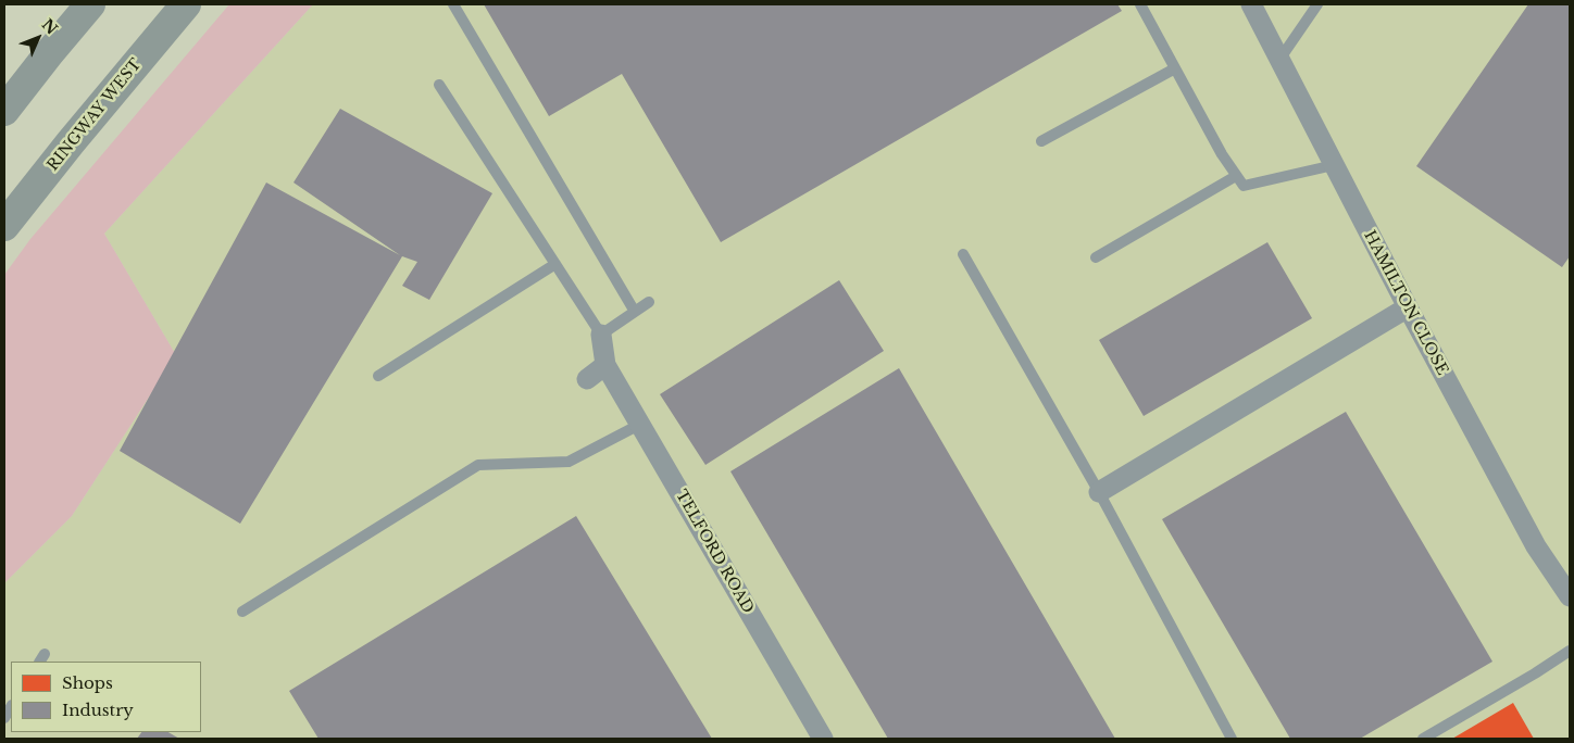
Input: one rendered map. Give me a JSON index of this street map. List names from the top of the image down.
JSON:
{
  "streets": {
    "main road": ["RINGWAY WEST"],
    "street": ["HAMILTON CLOSE", "TELFORD ROAD"]
  },
  "legend": ["Shops", "Industry"],
  "north": "top right"
}
